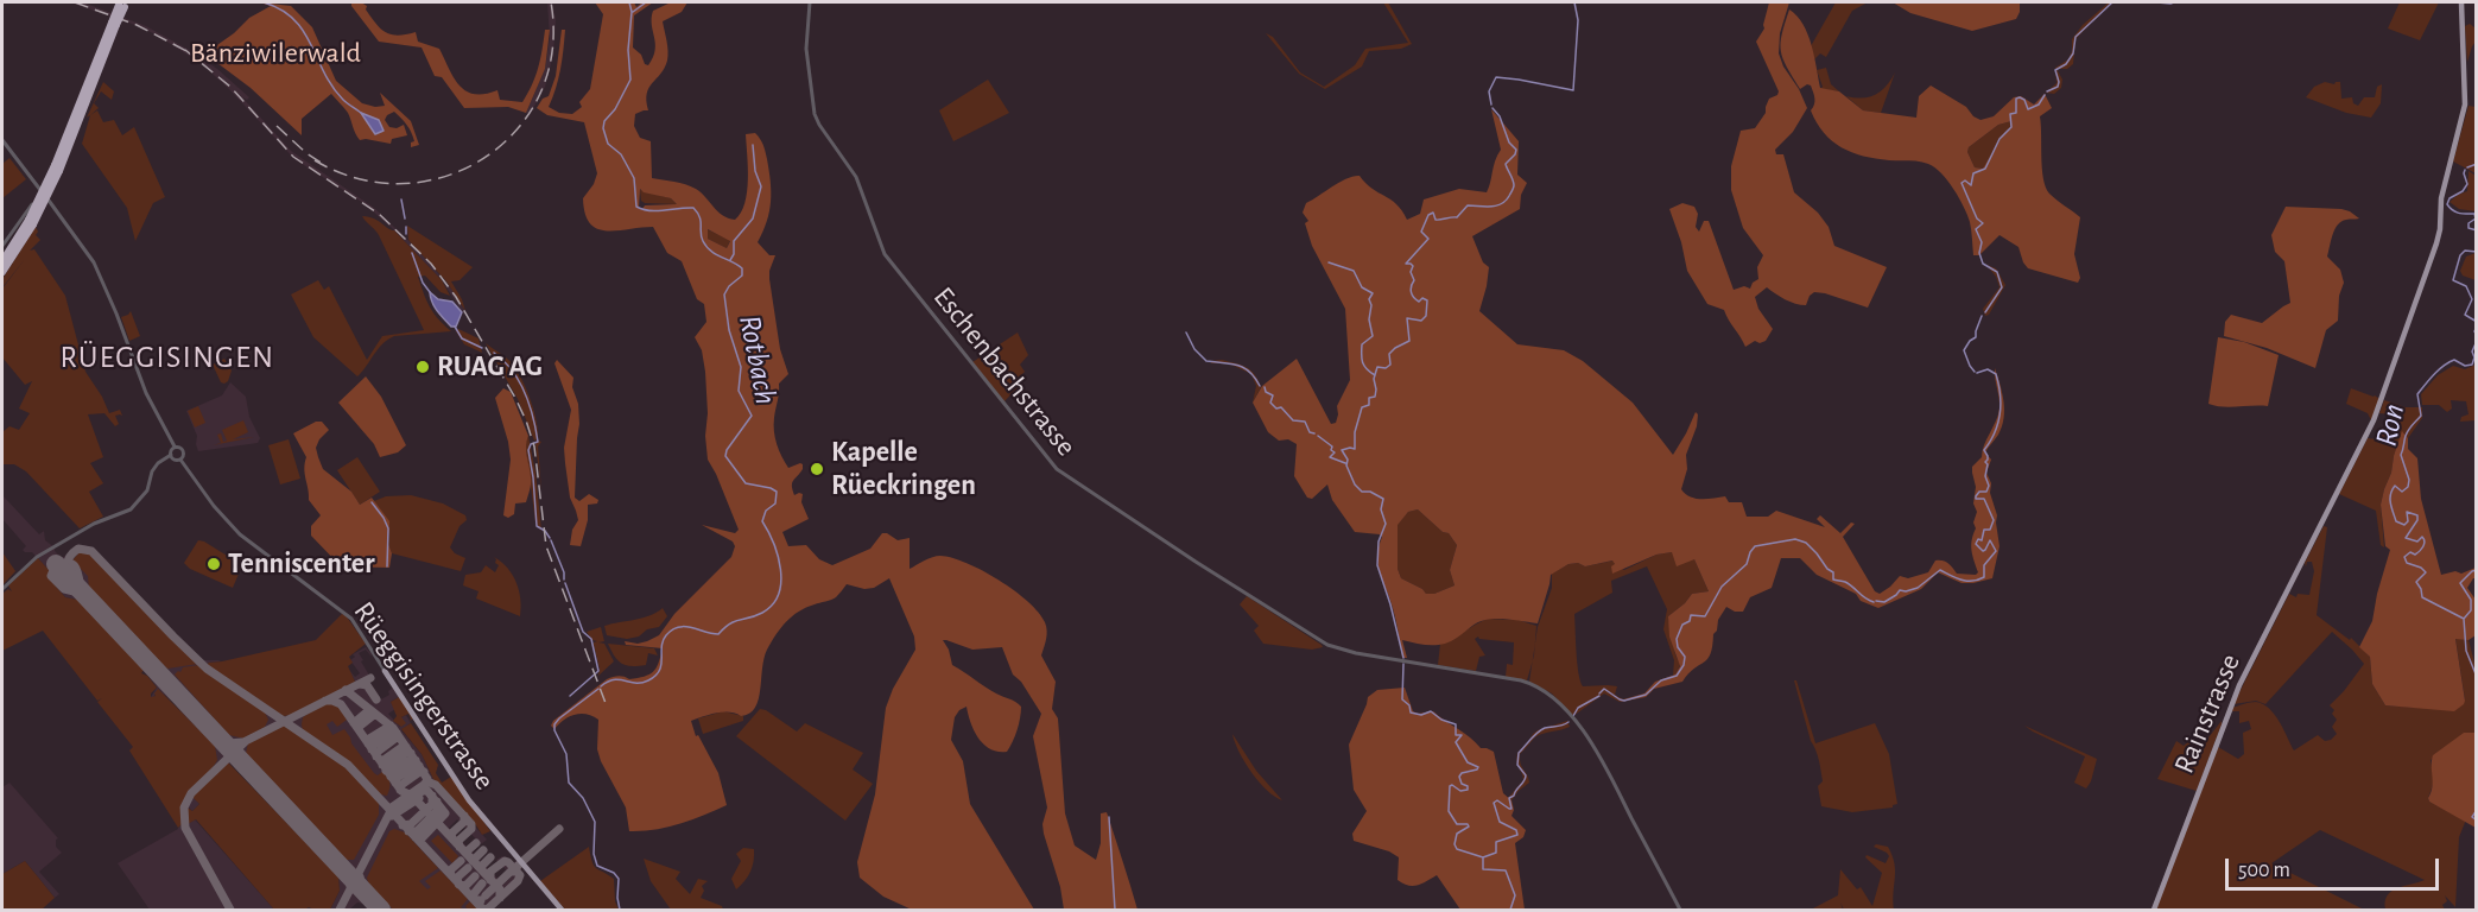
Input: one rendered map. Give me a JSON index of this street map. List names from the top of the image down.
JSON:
{
  "streets": {
    "main road": ["Rüeggisingerstrasse", "Rainstrasse"],
    "street": ["Eschenbachstrasse"]
  },
  "districts": ["RÜEGGISINGEN"],
  "water": ["Rotbach", "Ron"],
  "parks": ["Bänziwilerwald"],
  "places": ["RUAG AG", "Kapelle Rüeckringen", "Tenniscenter"],
  "scale_bar": "500 m"
}
